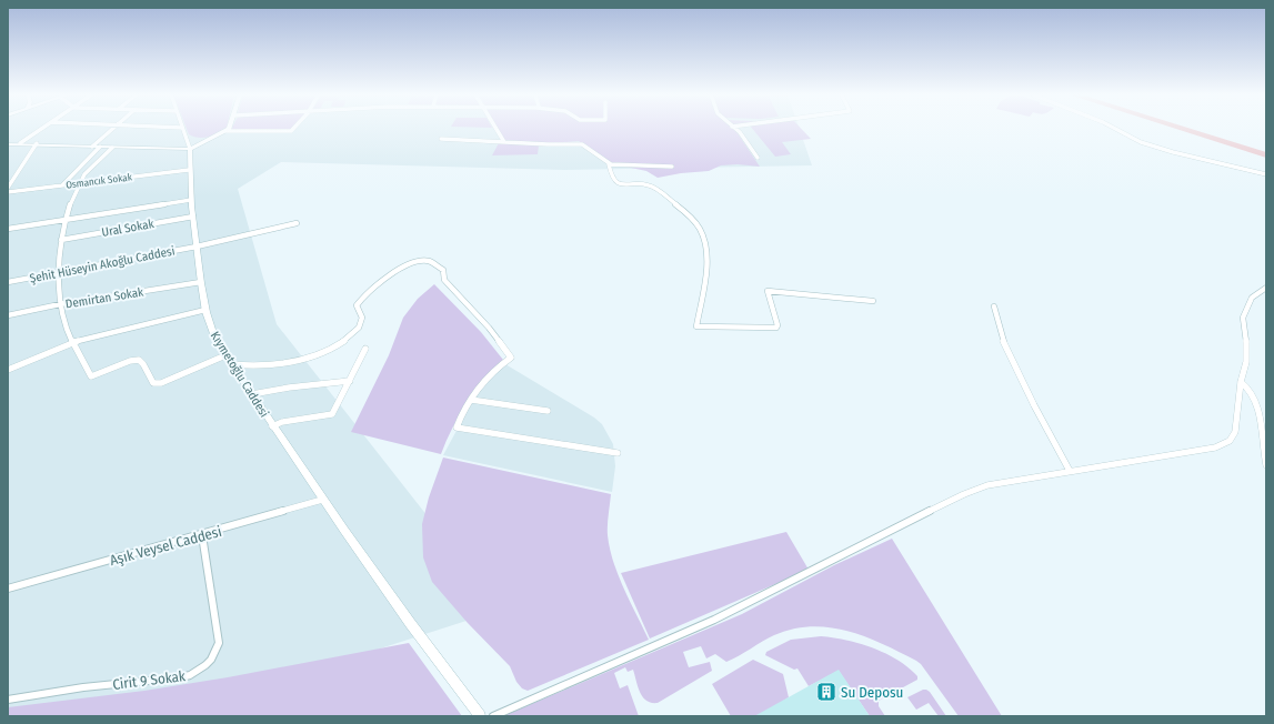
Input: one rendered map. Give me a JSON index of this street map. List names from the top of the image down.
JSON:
{
  "streets": {
    "main road": ["Kıymetoğlu Caddesi"],
    "street": [
      "Osmancık Sokak",
      "Ural Sokak",
      "Şehit Hüseyin Akoğlu Caddesi",
      "Demirtan Sokak",
      "Aşık Veysel Caddesi",
      "Cirit 9 Sokak"
    ]
  },
  "crossings": [
    ["Osmancık Sokak", "Kıymetoğlu Caddesi"],
    ["Ural Sokak", "Kıymetoğlu Caddesi"],
    ["Şehit Hüseyin Akoğlu Caddesi", "Kıymetoğlu Caddesi"],
    ["Demirtan Sokak", "Kıymetoğlu Caddesi"],
    ["Kıymetoğlu Caddesi", "Aşık Veysel Caddesi"],
    ["Aşık Veysel Caddesi", "Cirit 9 Sokak"]
  ],
  "places": {
    "building": ["Su Deposu"]
  }
}
